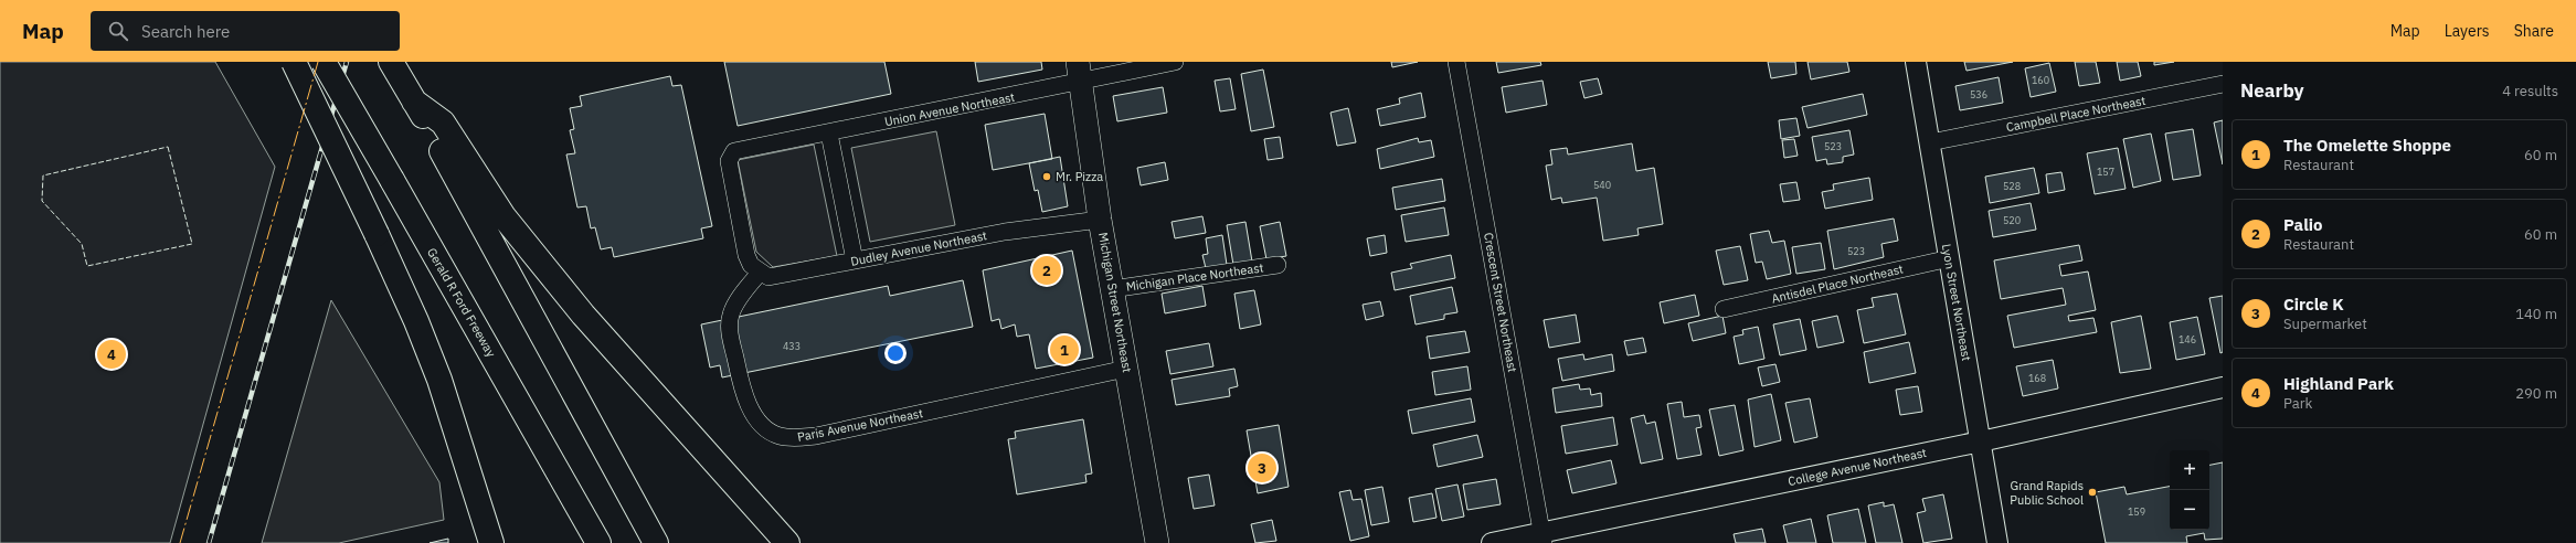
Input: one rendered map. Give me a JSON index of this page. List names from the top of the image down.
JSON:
{
  "streets": {
    "highway": ["Gerald R Ford Freeway"],
    "main road": ["Michigan Street Northeast"],
    "street": [
      "Union Avenue Northeast",
      "Campbell Place Northeast",
      "Dudley Avenue Northeast",
      "Michigan Place Northeast",
      "Antisdel Place Northeast",
      "Crescent Street Northeast",
      "Lyon Street Northeast",
      "Paris Avenue Northeast",
      "College Avenue Northeast"
    ]
  },
  "crossings": [
    ["Union Avenue Northeast", "Dudley Avenue Northeast"],
    ["Union Avenue Northeast", "Michigan Street Northeast"],
    ["Union Avenue Northeast", "Paris Avenue Northeast"],
    ["Campbell Place Northeast", "Lyon Street Northeast"],
    ["Dudley Avenue Northeast", "Michigan Street Northeast"],
    ["Dudley Avenue Northeast", "Paris Avenue Northeast"],
    ["Michigan Place Northeast", "Michigan Street Northeast"],
    ["Antisdel Place Northeast", "Lyon Street Northeast"],
    ["Michigan Street Northeast", "Paris Avenue Northeast"],
    ["Crescent Street Northeast", "College Avenue Northeast"],
    ["Lyon Street Northeast", "College Avenue Northeast"]
  ],
  "places": ["Mr. Pizza", "Grand Rapids Public School"],
  "house_numbers": [
    "160",
    "536",
    "523",
    "157",
    "540",
    "528",
    "520",
    "523",
    "146",
    "433",
    "168",
    "159"
  ],
  "page": {
    "header": "Map",
    "search": "Search here",
    "nav": ["Map", "Layers", "Share"],
    "heading": ["Nearby", "4 results"],
    "list": [
      {
        "mark": "1",
        "name": "The Omelette Shoppe",
        "note": "Restaurant",
        "value": "60 m"
      },
      {
        "mark": "2",
        "name": "Palio",
        "note": "Restaurant",
        "value": "60 m"
      },
      {
        "mark": "3",
        "name": "Circle K",
        "note": "Supermarket",
        "value": "140 m"
      },
      {
        "mark": "4",
        "name": "Highland Park",
        "note": "Park",
        "value": "290 m"
      }
    ],
    "pins": [
      "2",
      "1",
      "4",
      "3"
    ],
    "map_buttons": ["+", "−"]
  }
}
